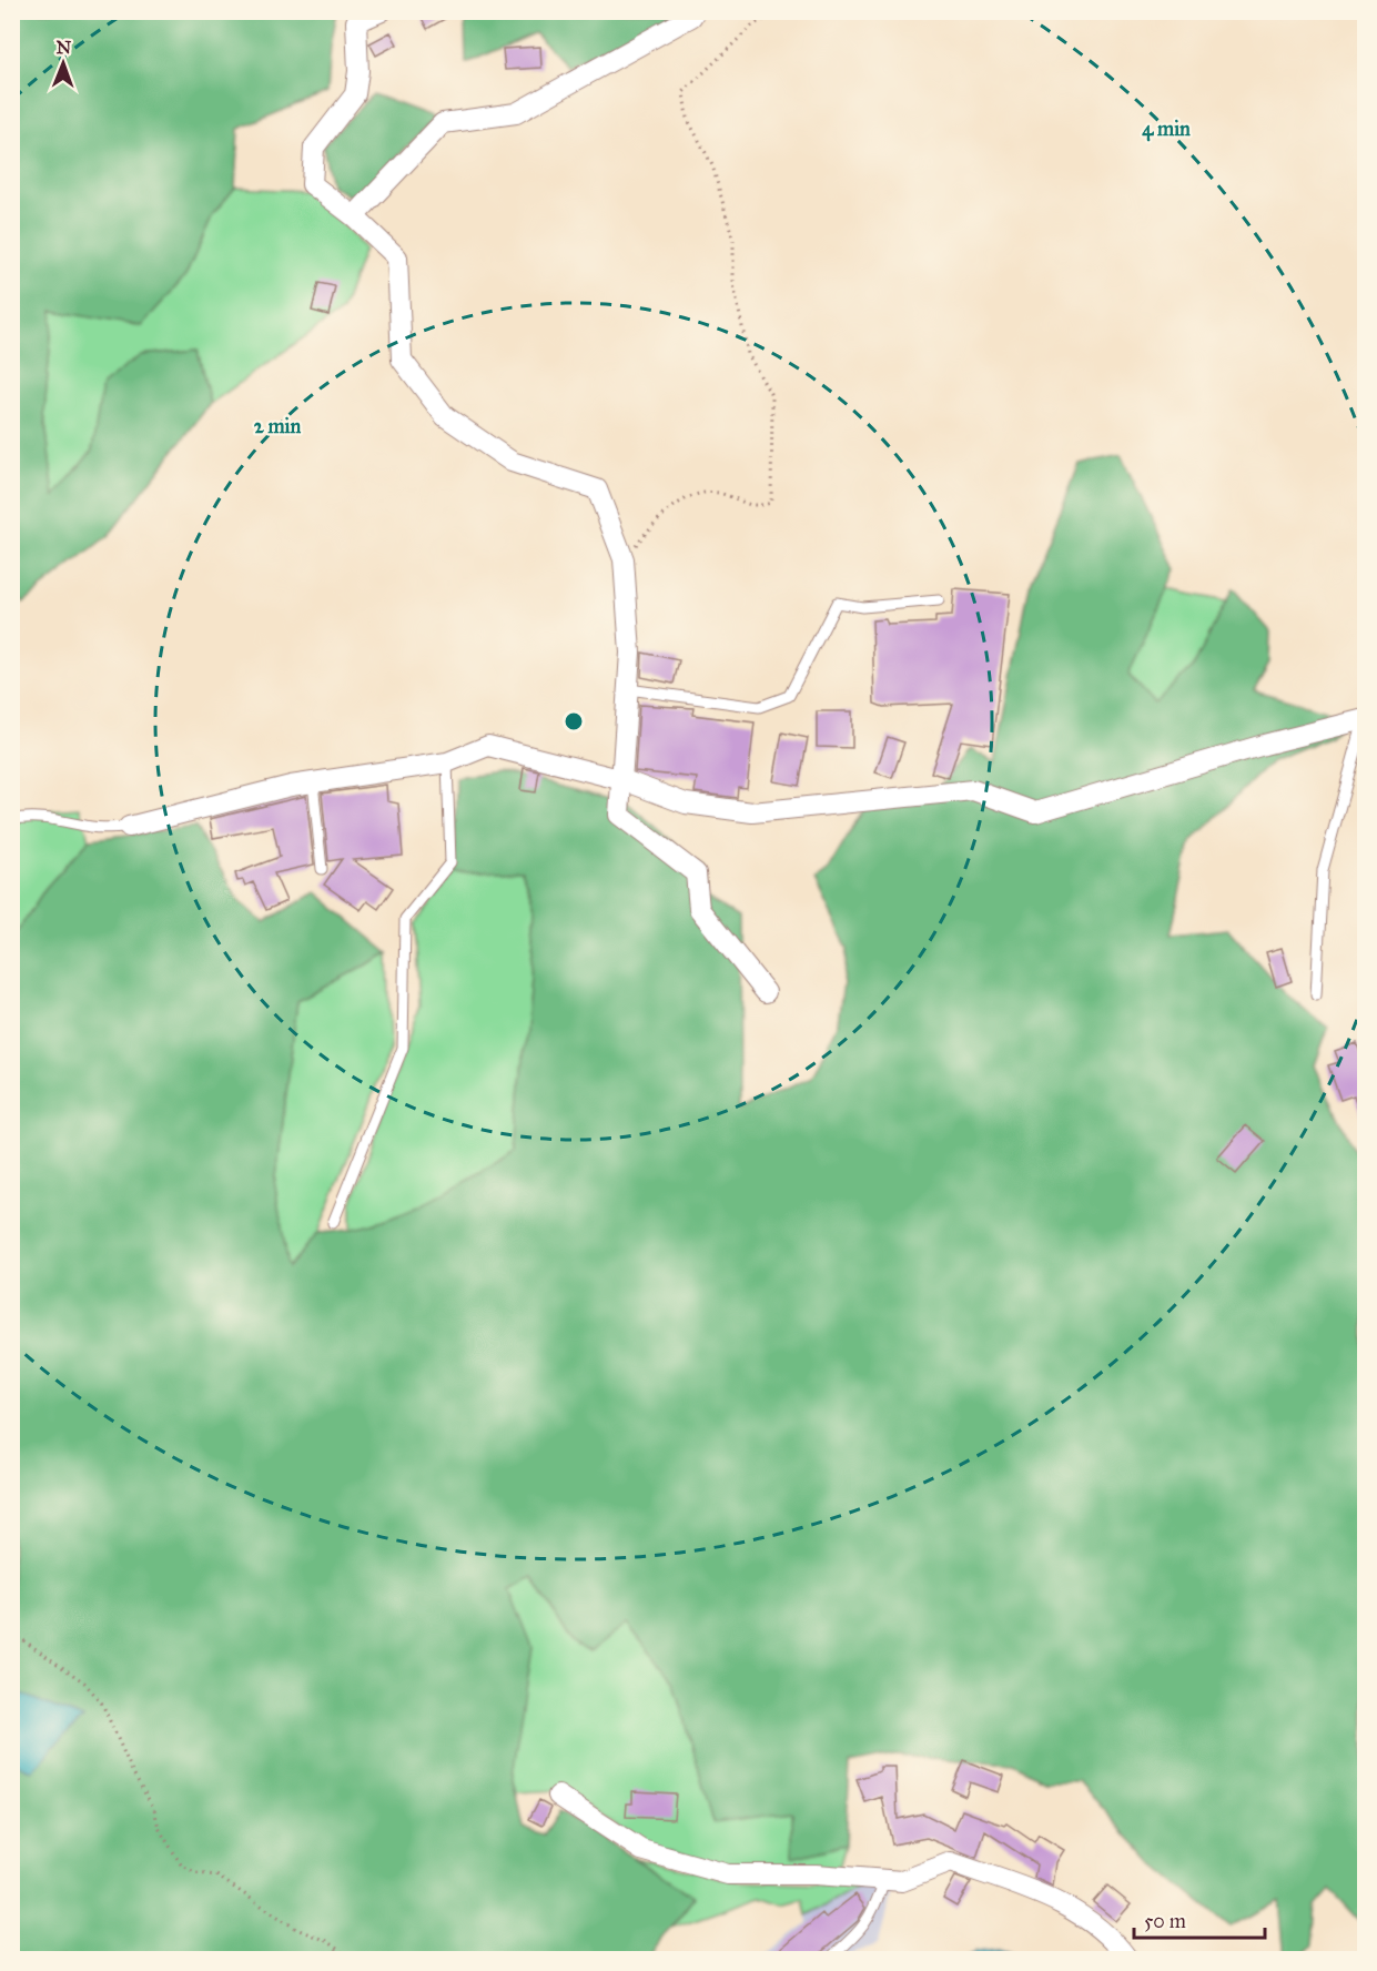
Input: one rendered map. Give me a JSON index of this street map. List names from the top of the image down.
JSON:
{
  "scale_bar": "50 m",
  "north": "top",
  "rings": ["4 min", "2 min"]
}
